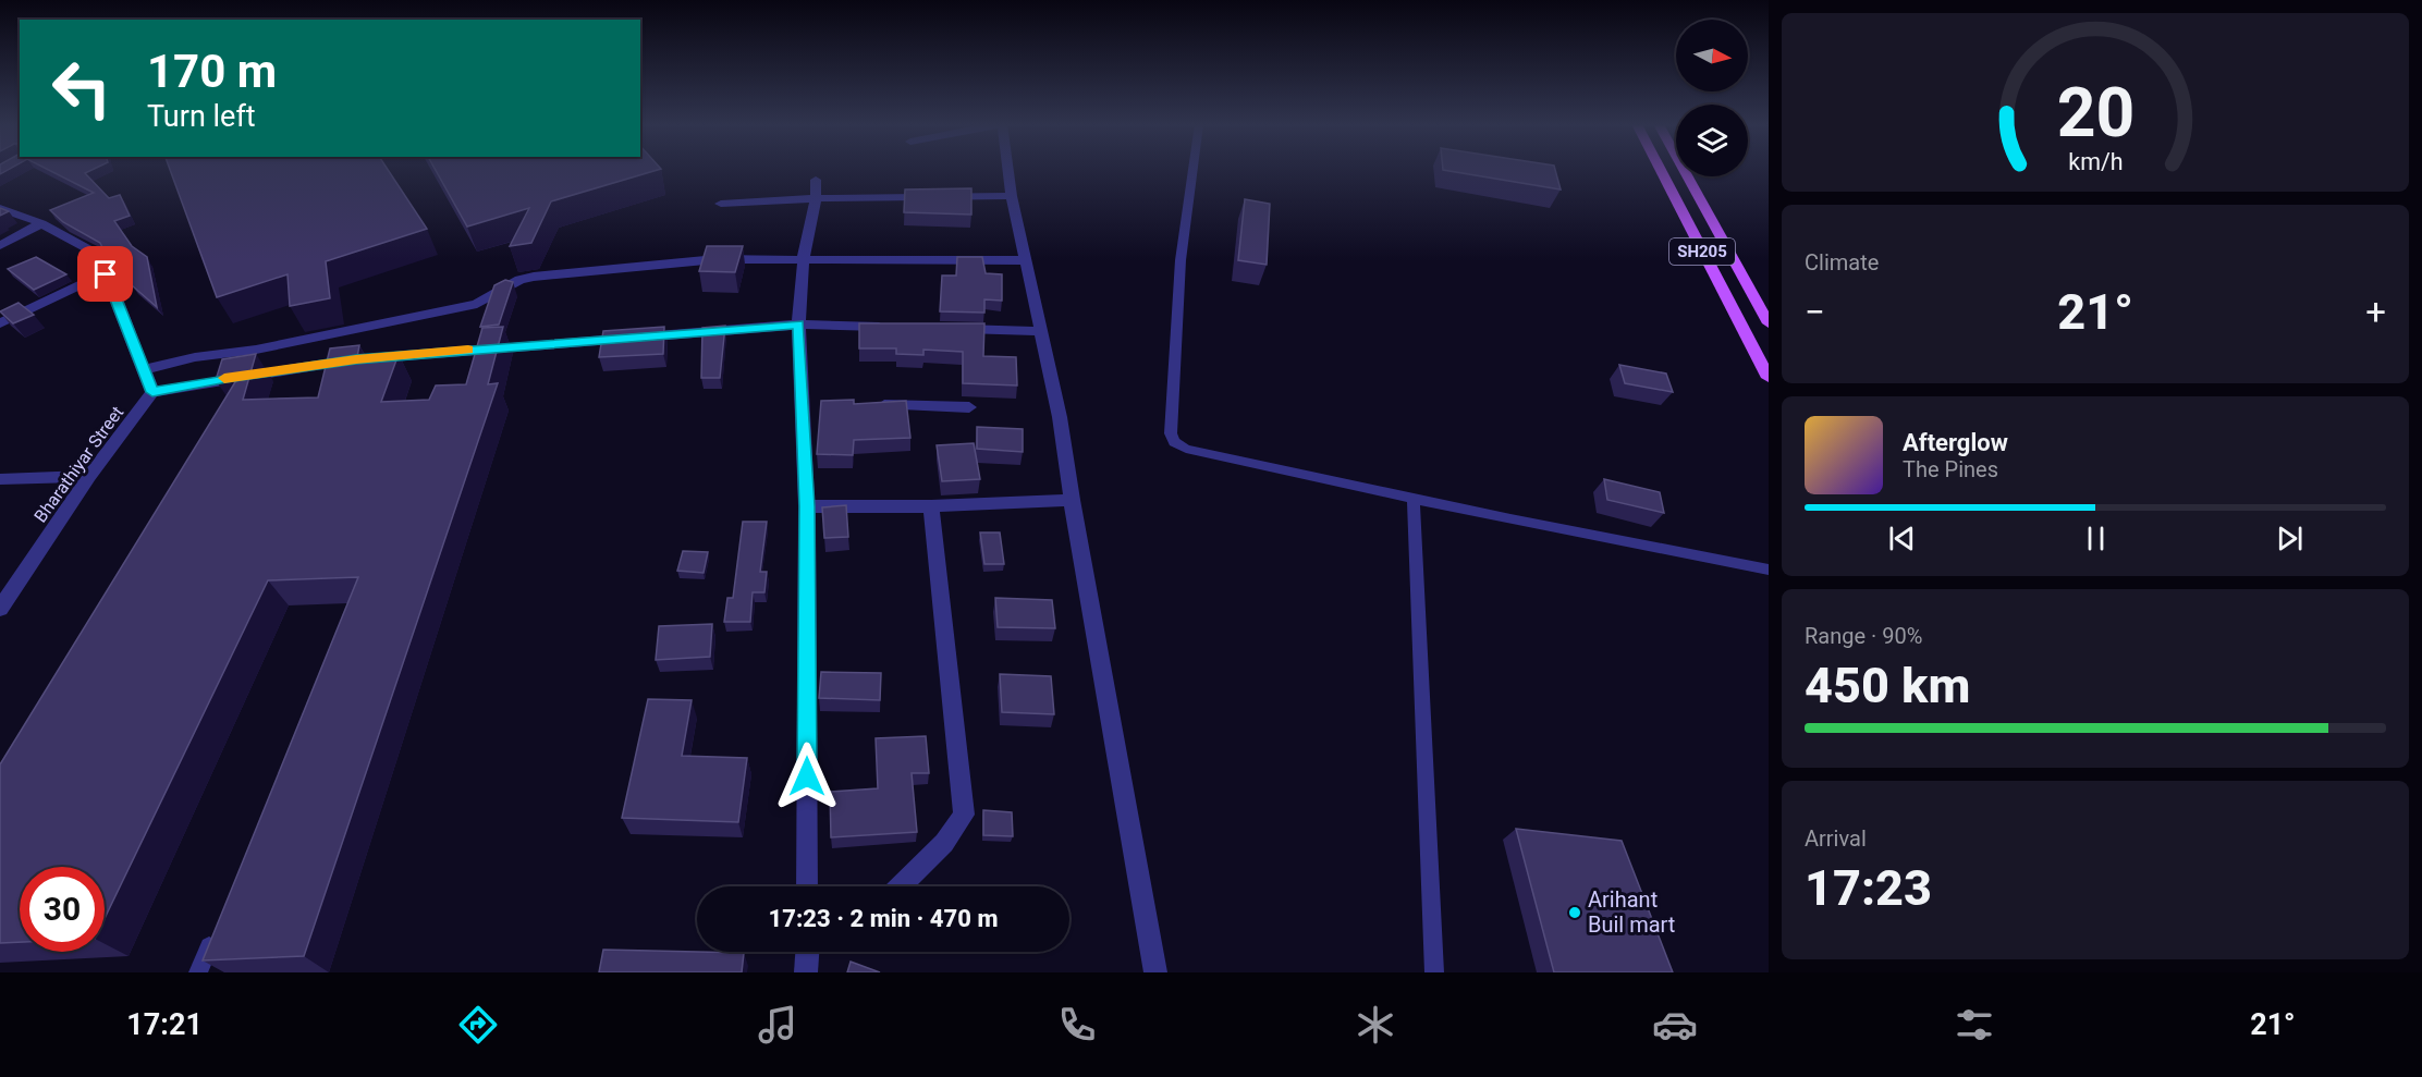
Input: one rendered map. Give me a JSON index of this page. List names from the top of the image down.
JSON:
{
  "streets": {
    "main road": ["SH205"],
    "street": ["Bharathiyar Street"]
  },
  "places": ["Arihant Buil mart"],
  "north": "right",
  "page": {
    "turn": ["170 m", "Turn left"],
    "tile": [
      "Climate",
      ["Range · 90%", "450 km"],
      ["Arrival", "17:23"]
    ],
    "heat": ["−", "21°", "+"],
    "song": ["Afterglow", "The Pines"],
    "limit": "30",
    "trip": "17:23 · 2 min · 470 m",
    "tabs": ["17:21", "21°"],
    "gauge": ["20", "km/h"]
  }
}
